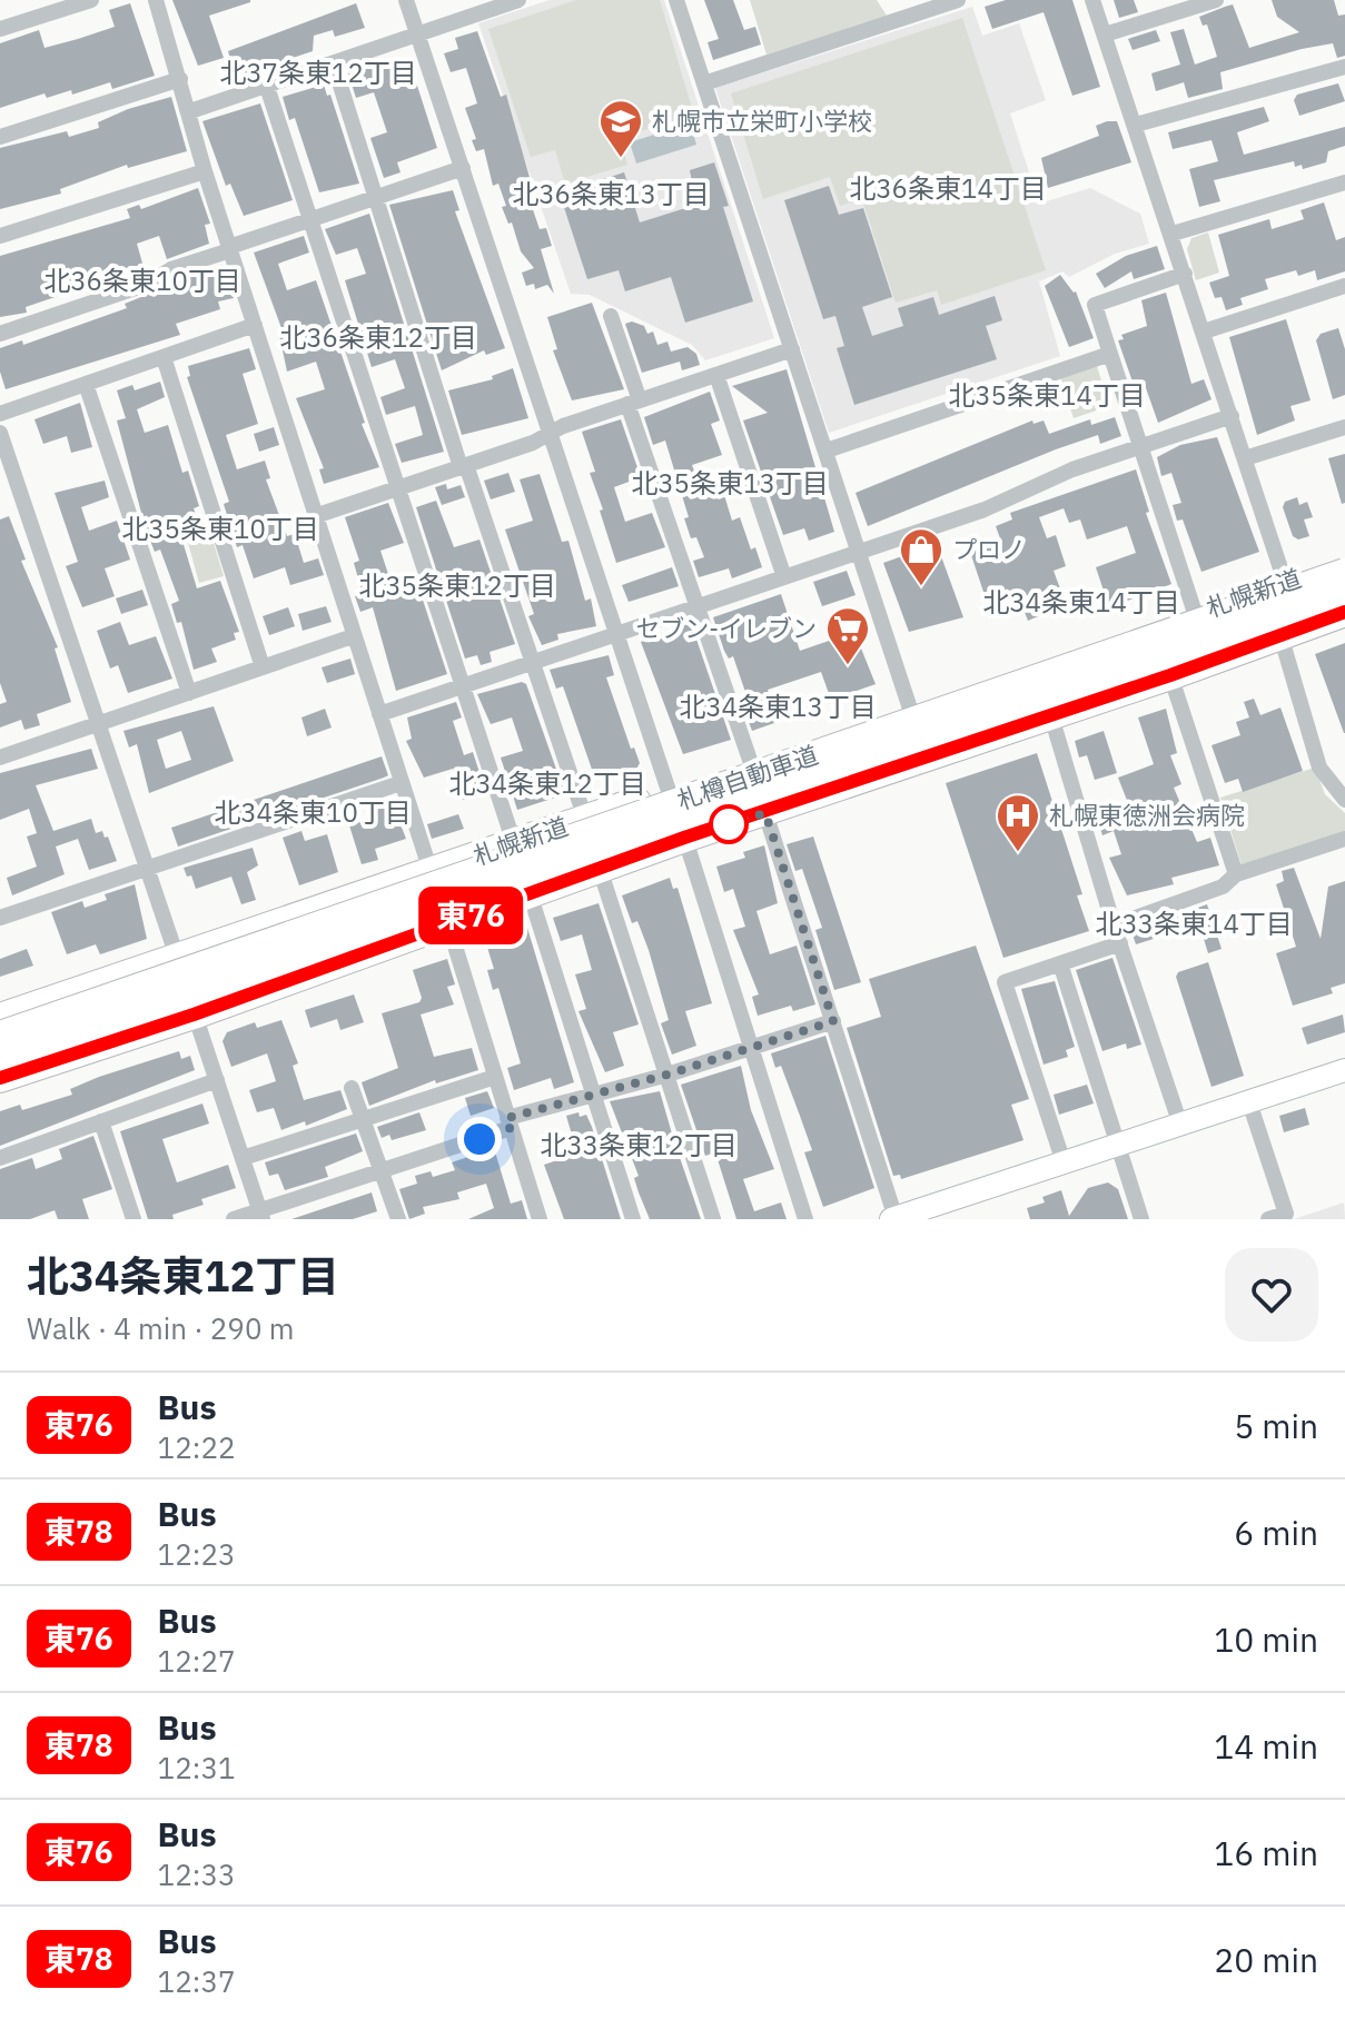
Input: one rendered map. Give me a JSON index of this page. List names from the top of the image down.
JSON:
{
  "streets": {
    "highway": ["札幌新道", "札樽自動車道"]
  },
  "districts": [
    "北37条東12丁目",
    "北36条東14丁目",
    "北36条東13丁目",
    "北36条東10丁目",
    "北36条東12丁目",
    "北35条東14丁目",
    "北35条東13丁目",
    "北35条東10丁目",
    "北35条東12丁目",
    "北34条東14丁目",
    "北34条東13丁目",
    "北34条東12丁目",
    "北34条東10丁目",
    "北33条東14丁目",
    "北33条東12丁目"
  ],
  "places": {
    "school or university": ["札幌市立栄町小学校"],
    "shop": ["プロノ"],
    "supermarket": ["セブン-イレブン"],
    "hospital": ["札幌東徳洲会病院"]
  },
  "lines": ["bus line 東76"],
  "page": {
    "on_map": "東76",
    "heading": ["北34条東12丁目", "Walk · 4 min · 290 m"],
    "list": [
      {
        "mark": "東76",
        "name": "Bus",
        "note": "12:22",
        "value": "5 min"
      },
      {
        "mark": "東78",
        "name": "Bus",
        "note": "12:23",
        "value": "6 min"
      },
      {
        "mark": "東76",
        "name": "Bus",
        "note": "12:27",
        "value": "10 min"
      },
      {
        "mark": "東78",
        "name": "Bus",
        "note": "12:31",
        "value": "14 min"
      },
      {
        "mark": "東76",
        "name": "Bus",
        "note": "12:33",
        "value": "16 min"
      },
      {
        "mark": "東78",
        "name": "Bus",
        "note": "12:37",
        "value": "20 min"
      }
    ]
  }
}
